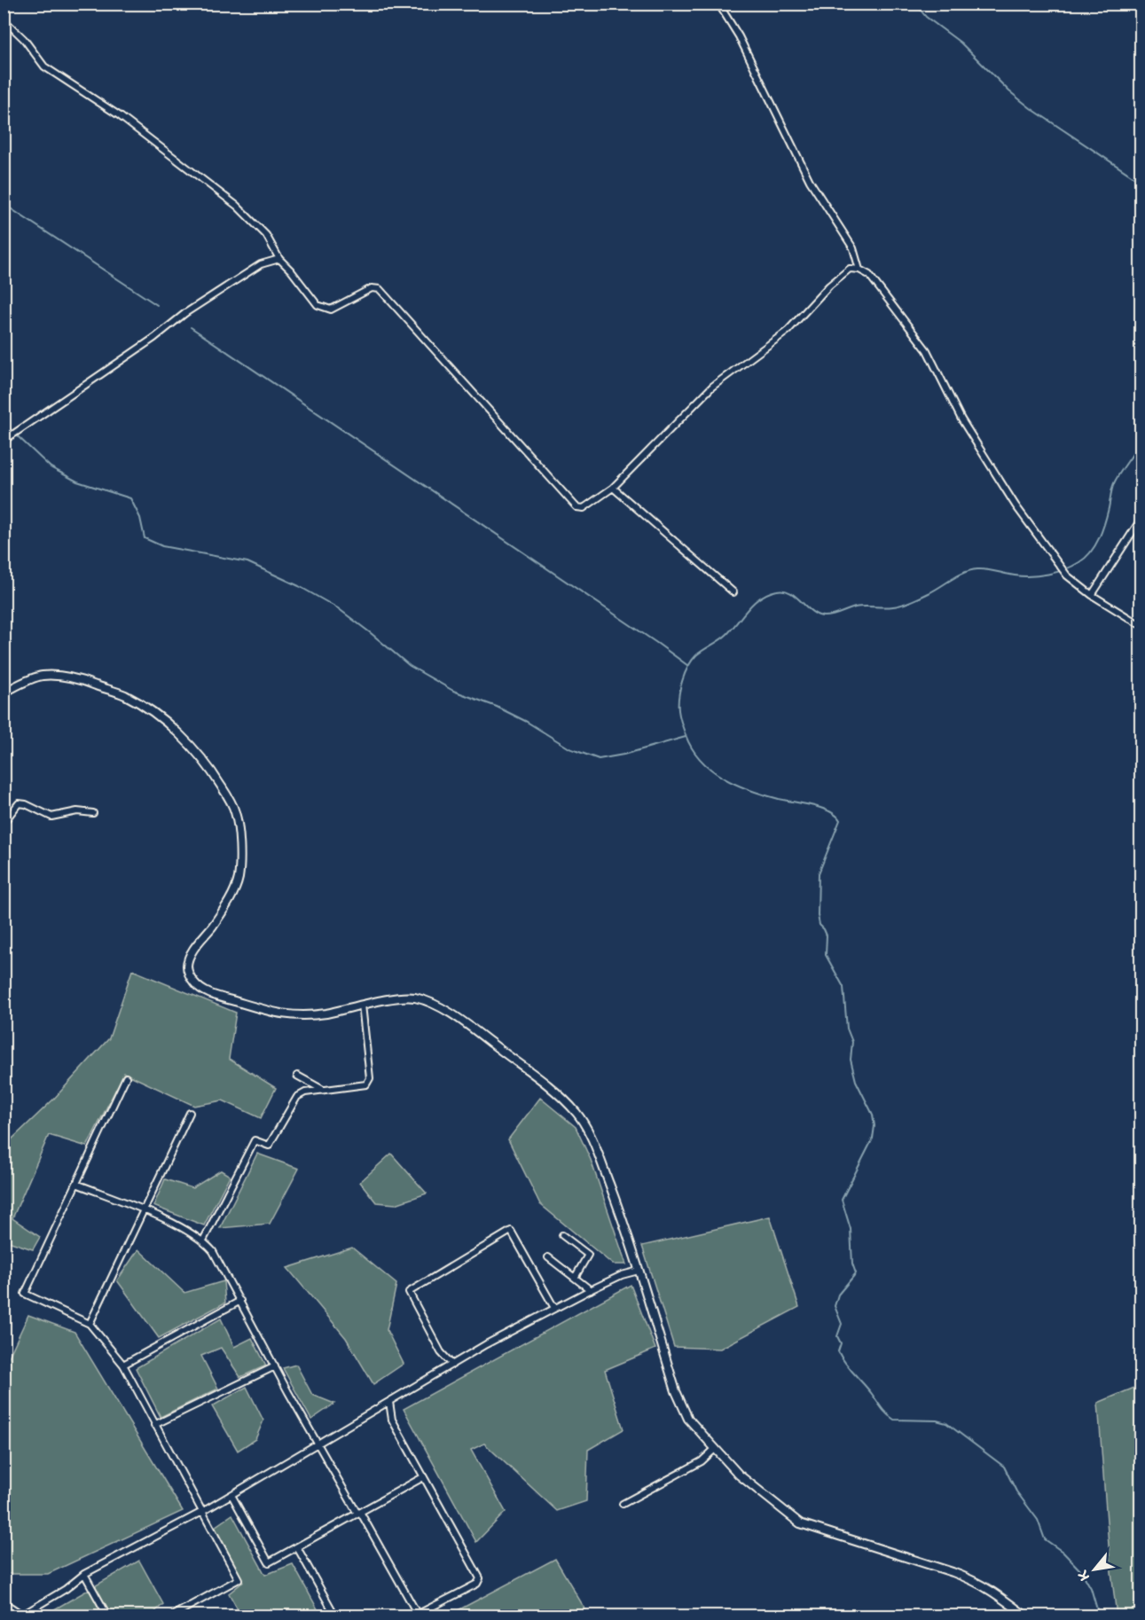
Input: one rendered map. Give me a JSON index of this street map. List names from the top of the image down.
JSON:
{
  "north": "bottom left"
}
